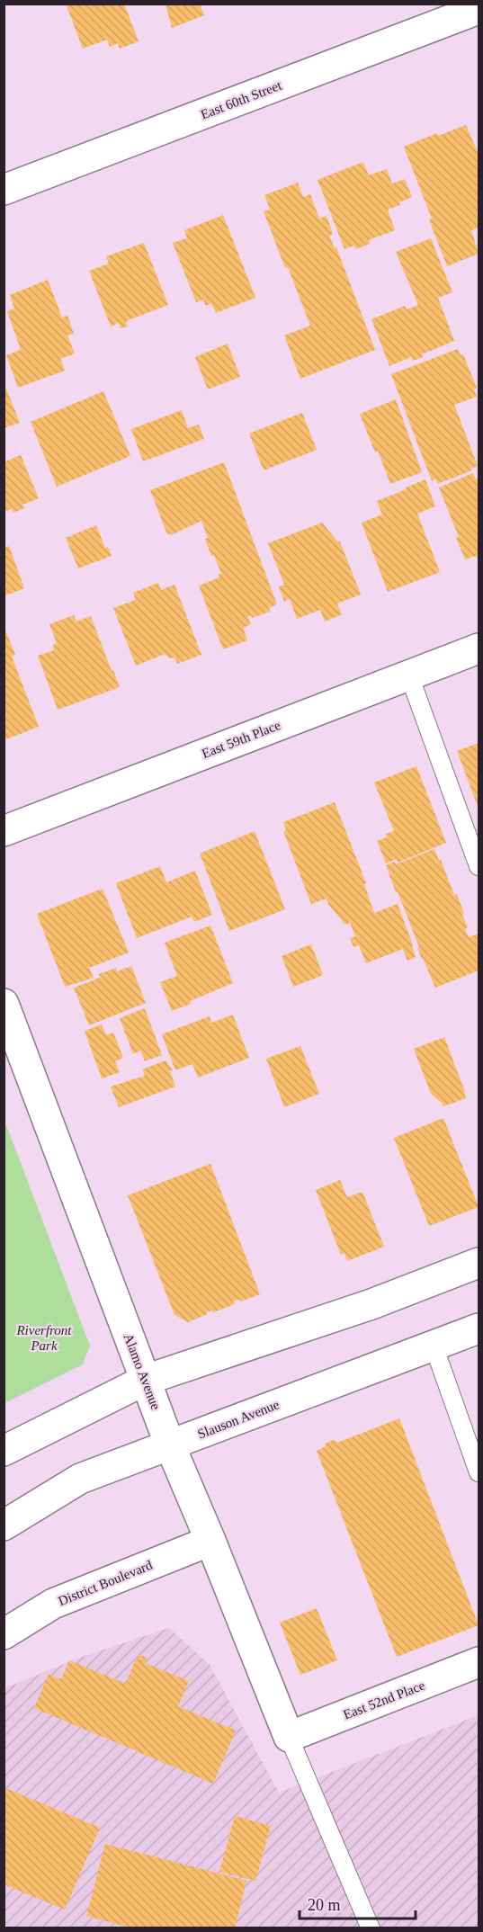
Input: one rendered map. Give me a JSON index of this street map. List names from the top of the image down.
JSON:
{
  "streets": {
    "street": [
      "East 60th Street",
      "East 59th Place",
      "Alamo Avenue",
      "Slauson Avenue",
      "District Boulevard",
      "East 52nd Place"
    ]
  },
  "crossings": [
    ["Alamo Avenue", "Slauson Avenue"],
    ["Alamo Avenue", "District Boulevard"],
    ["Alamo Avenue", "East 52nd Place"]
  ],
  "parks": ["Riverfront Park"],
  "scale_bar": "20 m"
}
